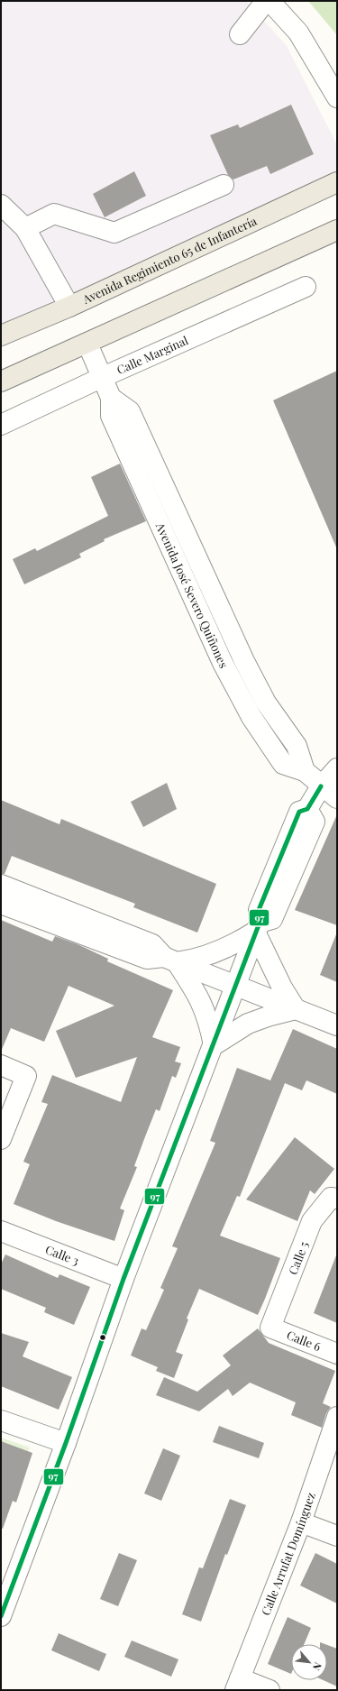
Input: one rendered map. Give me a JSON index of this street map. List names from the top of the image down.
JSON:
{
  "streets": {
    "main road": ["Avenida Regimiento 65 de Infantería"],
    "street": [
      "Calle Marginal",
      "Avenida José Severo Quiñones",
      "Calle 3",
      "Calle 5",
      "Calle 6",
      "Calle Arrufat Domínguez"
    ]
  },
  "crossings": [
    ["Calle Marginal", "Avenida José Severo Quiñones"],
    ["Calle 5", "Calle 6"]
  ],
  "lines": ["transit line 97"],
  "north": "bottom right"
}
